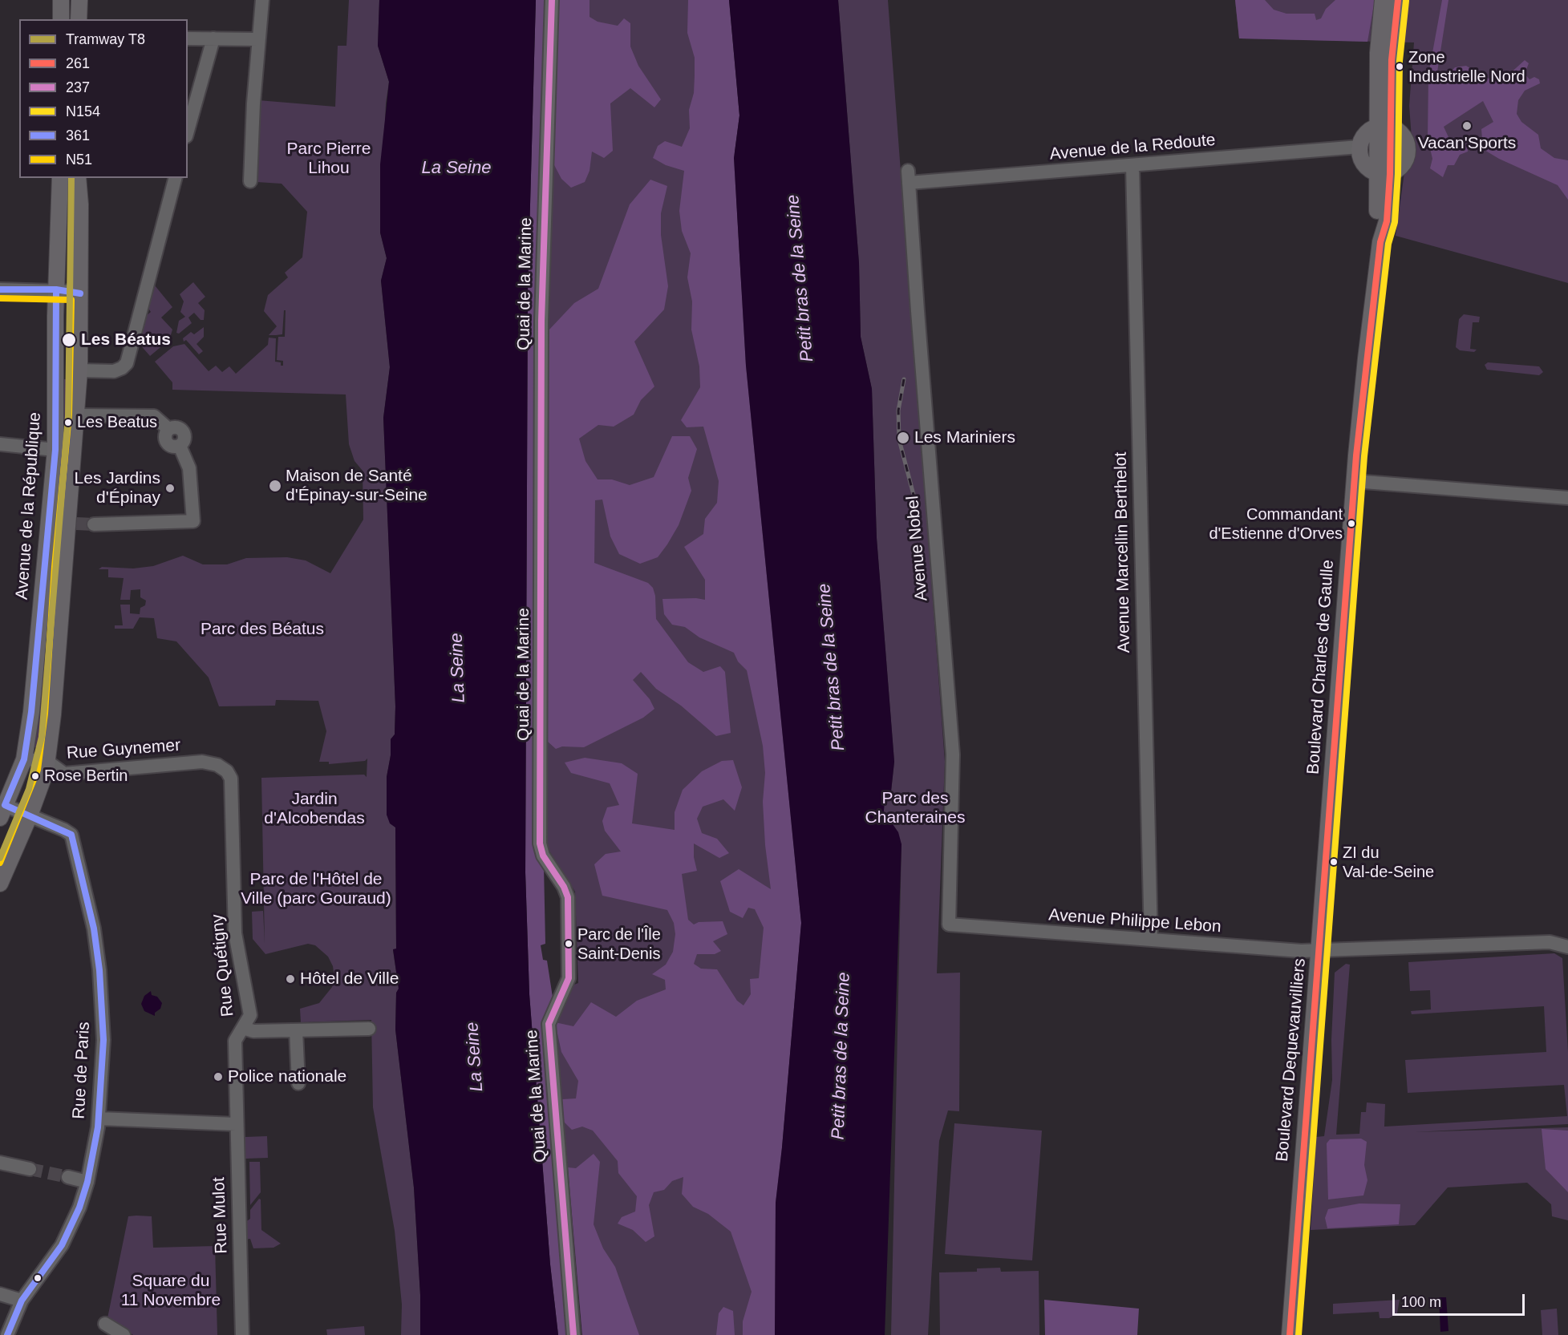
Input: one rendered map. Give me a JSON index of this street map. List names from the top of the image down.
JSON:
{
  "streets": {
    "main road": ["Avenue de la République", "Boulevard Charles de Gaulle", "Boulevard Dequevauvilliers"],
    "street": [
      "Avenue de la Redoute",
      "Quai de la Marine",
      "Avenue Nobel",
      "Avenue Marcellin Berthelot",
      "Rue Guynemer",
      "Avenue Philippe Lebon",
      "Rue Quétigny",
      "Rue de Paris",
      "Rue Mulot"
    ]
  },
  "crossings": [
    ["Avenue de la Redoute", "Avenue Nobel"],
    ["Avenue de la Redoute", "Avenue Marcellin Berthelot"],
    ["Avenue de la République", "Rue Guynemer"],
    ["Avenue Nobel", "Avenue Philippe Lebon"],
    ["Avenue Marcellin Berthelot", "Avenue Philippe Lebon"],
    ["Boulevard Charles de Gaulle", "Avenue Philippe Lebon"],
    ["Boulevard Charles de Gaulle", "Boulevard Dequevauvilliers"],
    ["Rue Guynemer", "Rue Quétigny"],
    ["Avenue Philippe Lebon", "Boulevard Dequevauvilliers"],
    ["Rue Quétigny", "Rue Mulot"]
  ],
  "water": ["La Seine", "Petit bras de la Seine"],
  "parks": [
    "Parc Pierre Lihou",
    "Parc des Béatus",
    "Parc des Chanteraines",
    "Jardin d'Alcobendas",
    "Parc de l'Hôtel de Ville (parc Gouraud)",
    "Square du 11 Novembre"
  ],
  "places": [
    "Zone Industrielle Nord",
    "Vacan'Sports",
    "Les Béatus",
    "Les Beatus",
    "Les Mariniers",
    "Maison de Santé d'Épinay-sur-Seine",
    "Les Jardins d'Épinay",
    "Commandant d'Estienne d'Orves",
    "Rose Bertin",
    "ZI du Val-de-Seine",
    "Parc de l'Île Saint-Denis",
    "Hôtel de Ville",
    "Police nationale"
  ],
  "lines": [
    "transit line 261",
    "transit line 237",
    "transit line N154",
    "tram line T8",
    "transit line 361",
    "transit line N51"
  ],
  "legend": [
    "Tramway T8",
    "261",
    "237",
    "N154",
    "361",
    "N51"
  ],
  "scale_bar": "100 m"
}
